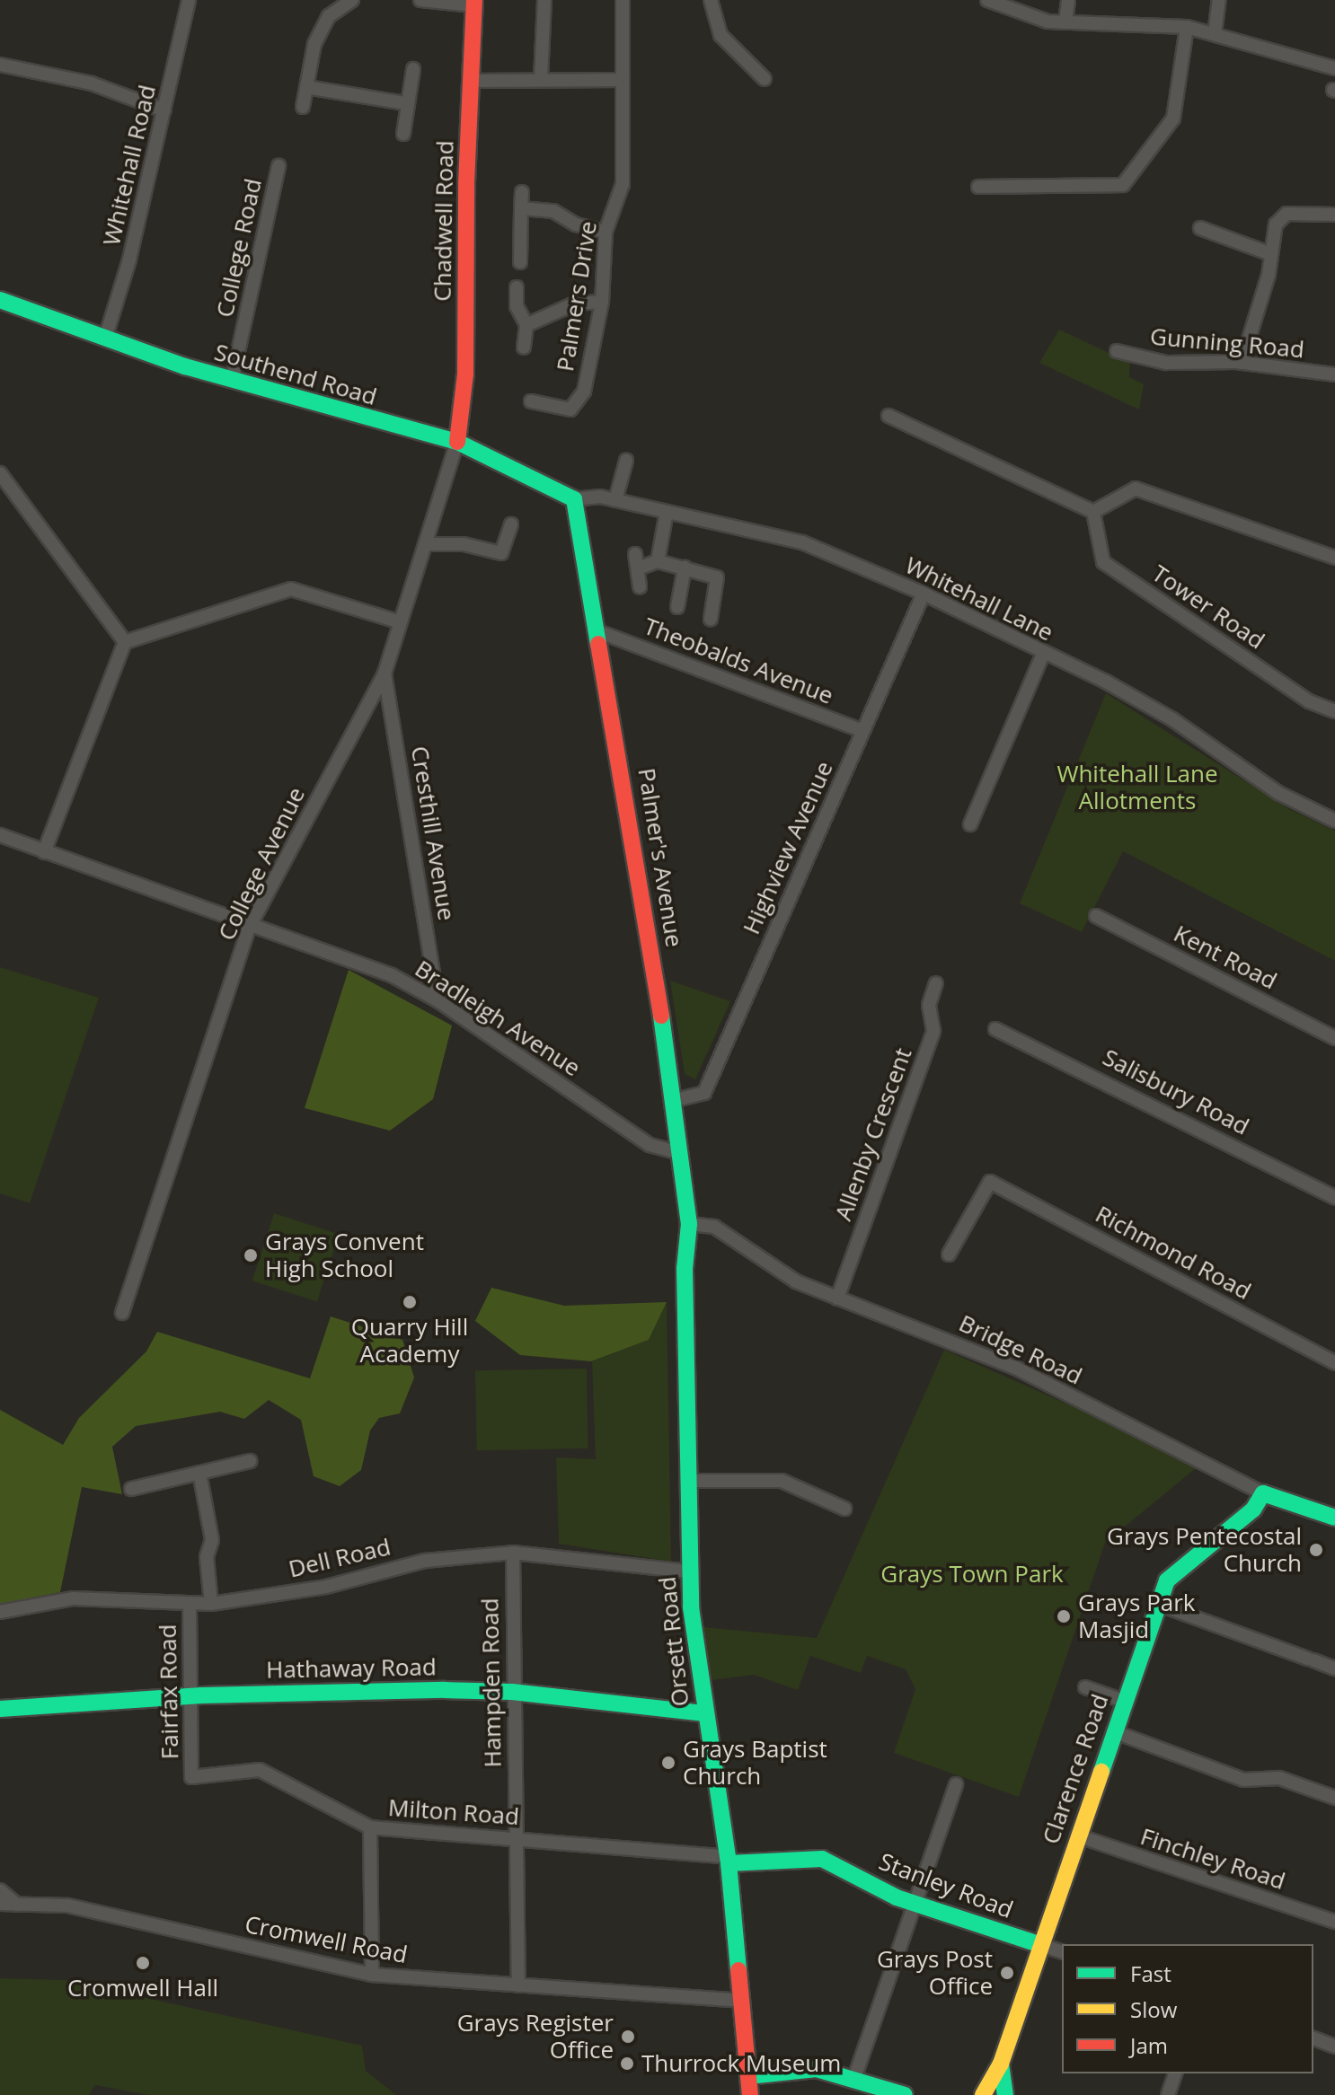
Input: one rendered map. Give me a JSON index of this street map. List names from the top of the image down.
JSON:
{
  "streets": {
    "main road": [
      "Chadwell Road",
      "Southend Road",
      "Palmer's Avenue",
      "Bridge Road",
      "Orsett Road",
      "Hathaway Road",
      "Clarence Road",
      "Stanley Road"
    ],
    "street": [
      "Whitehall Road",
      "College Road",
      "Palmers Drive",
      "Gunning Road",
      "Whitehall Lane",
      "Tower Road",
      "Theobalds Avenue",
      "Cresthill Avenue",
      "Highview Avenue",
      "College Avenue",
      "Kent Road",
      "Bradleigh Avenue",
      "Salisbury Road",
      "Allenby Crescent",
      "Richmond Road",
      "Dell Road",
      "Hampden Road",
      "Fairfax Road",
      "Milton Road",
      "Finchley Road",
      "Cromwell Road"
    ]
  },
  "crossings": [
    ["Whitehall Road", "Southend Road"],
    ["Chadwell Road", "Southend Road"],
    ["Chadwell Road", "College Avenue"],
    ["College Road", "Southend Road"],
    ["Southend Road", "Whitehall Lane"],
    ["Southend Road", "Palmer's Avenue"],
    ["Southend Road", "College Avenue"],
    ["Whitehall Lane", "Highview Avenue"],
    ["Whitehall Lane", "Palmer's Avenue"],
    ["Theobalds Avenue", "Highview Avenue"],
    ["Theobalds Avenue", "Palmer's Avenue"],
    ["Cresthill Avenue", "College Avenue"],
    ["Cresthill Avenue", "Bradleigh Avenue"],
    ["Highview Avenue", "Palmer's Avenue"],
    ["Palmer's Avenue", "Bradleigh Avenue"],
    ["Palmer's Avenue", "Bridge Road"],
    ["Palmer's Avenue", "Orsett Road"],
    ["College Avenue", "Bradleigh Avenue"],
    ["Allenby Crescent", "Bridge Road"],
    ["Bridge Road", "Orsett Road"],
    ["Bridge Road", "Clarence Road"],
    ["Dell Road", "Orsett Road"],
    ["Dell Road", "Hampden Road"],
    ["Dell Road", "Fairfax Road"],
    ["Orsett Road", "Hathaway Road"],
    ["Orsett Road", "Milton Road"],
    ["Orsett Road", "Stanley Road"],
    ["Orsett Road", "Cromwell Road"],
    ["Hathaway Road", "Hampden Road"],
    ["Hathaway Road", "Fairfax Road"],
    ["Hampden Road", "Milton Road"],
    ["Hampden Road", "Cromwell Road"],
    ["Fairfax Road", "Milton Road"],
    ["Clarence Road", "Finchley Road"],
    ["Clarence Road", "Stanley Road"],
    ["Milton Road", "Stanley Road"]
  ],
  "parks": ["Whitehall Lane Allotments", "Grays Town Park"],
  "places": [
    "Grays Convent High School",
    "Quarry Hill Academy",
    "Grays Pentecostal Church",
    "Grays Park Masjid",
    "Grays Baptist Church",
    "Cromwell Hall",
    "Grays Post Office",
    "Grays Register Office",
    "Thurrock Museum"
  ],
  "legend": ["Fast", "Slow", "Jam"]
}
